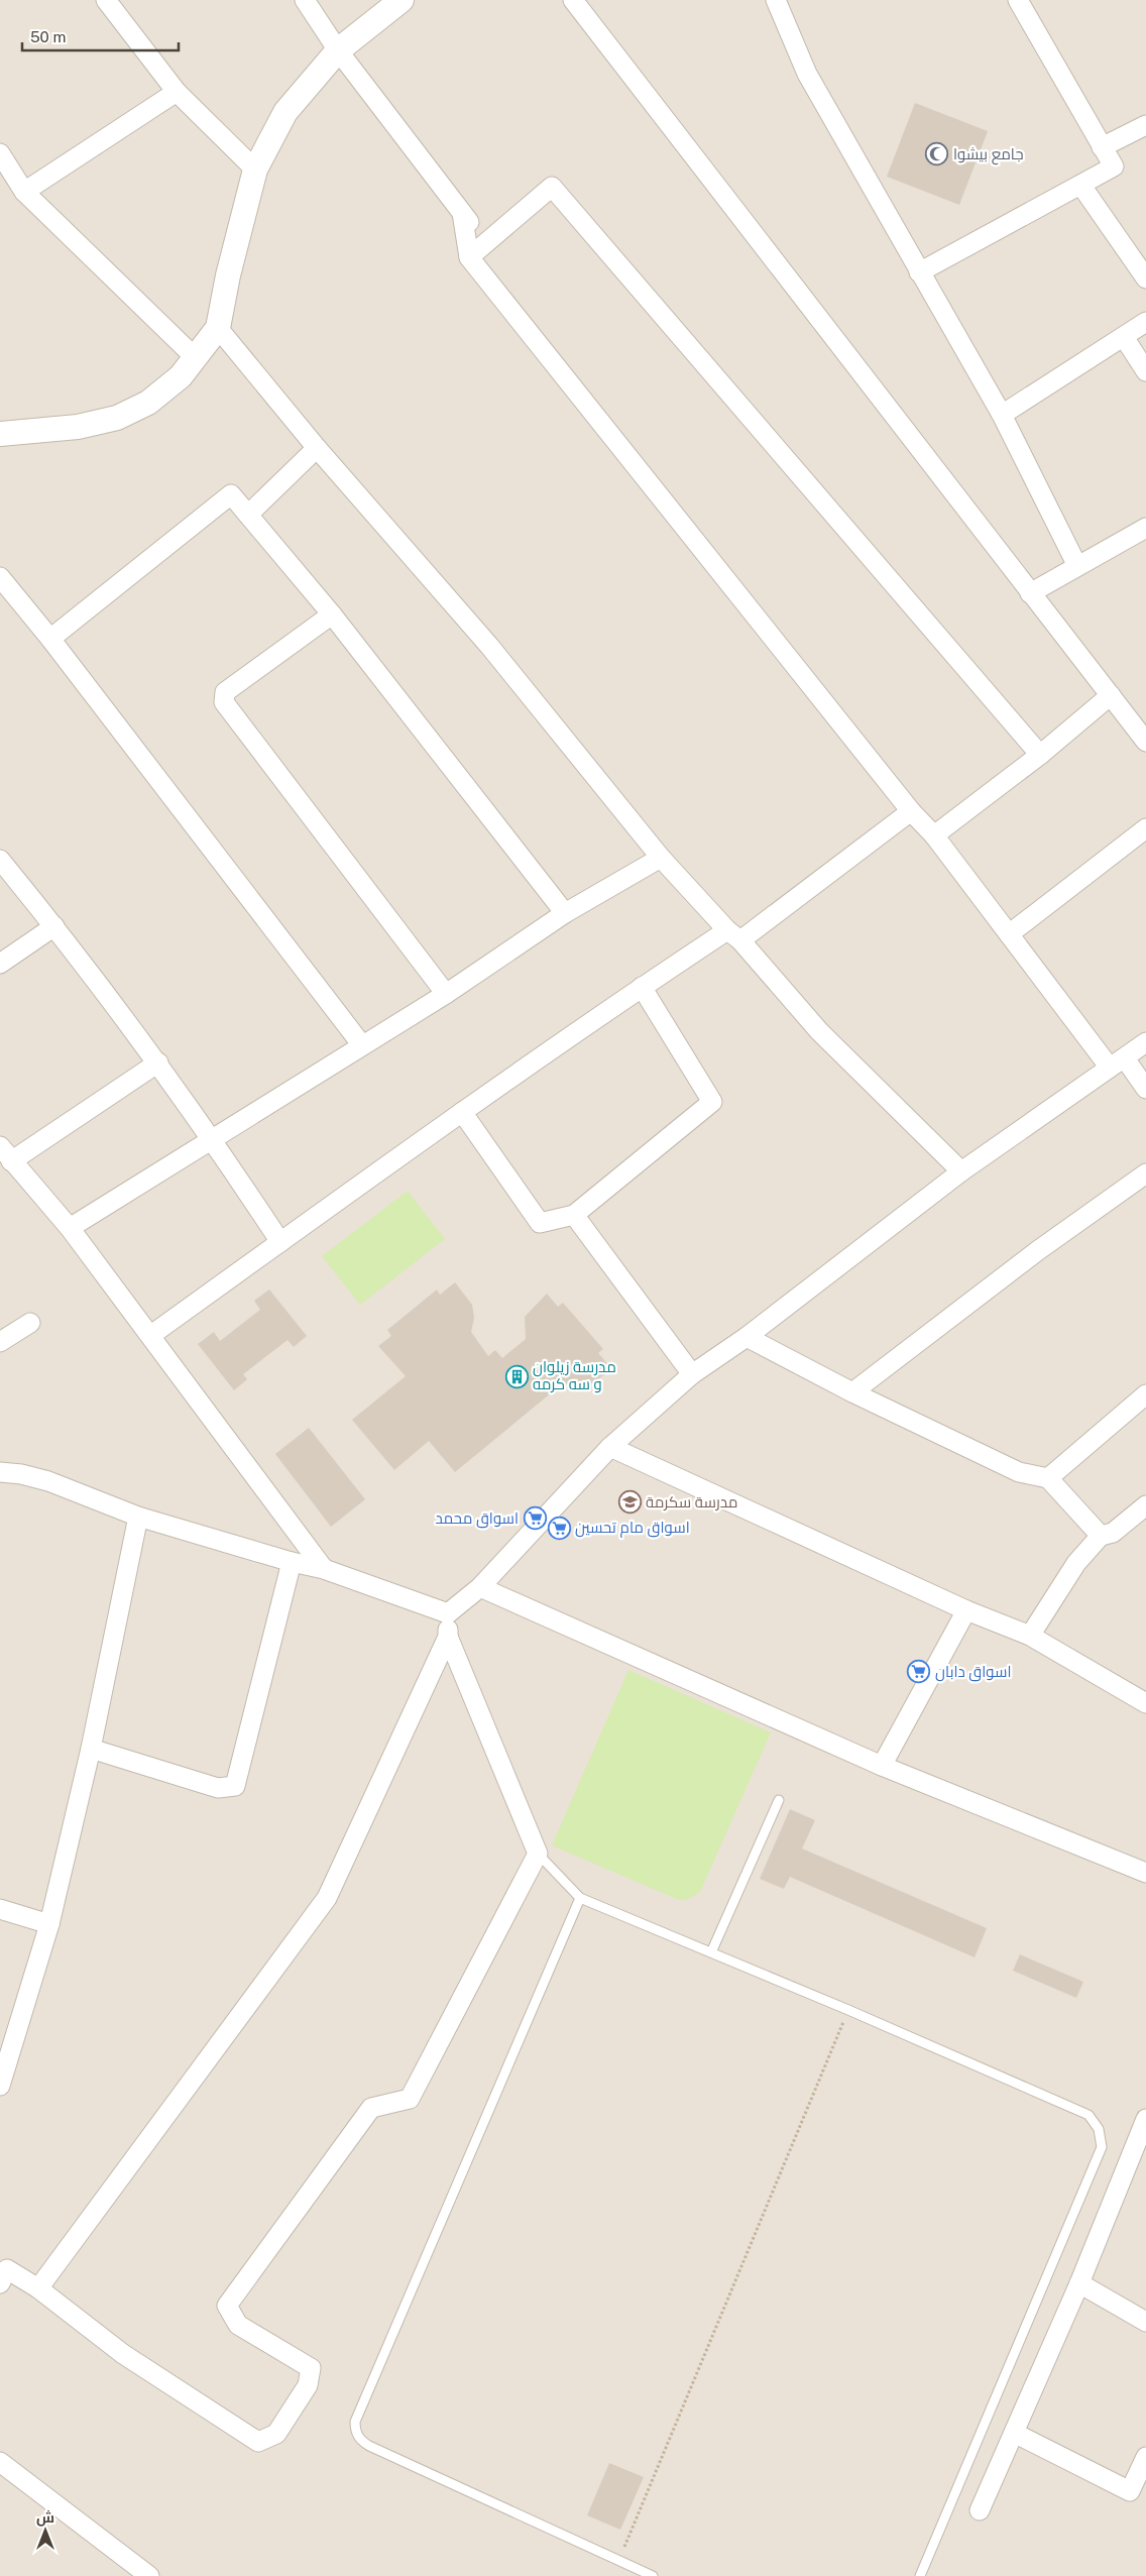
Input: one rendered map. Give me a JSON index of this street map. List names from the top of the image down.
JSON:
{
  "places": {
    "mosque": ["جامع بيشوا"],
    "building": ["مدرسة زيلوان و سه كرمه"],
    "school or university": ["مدرسة سكرمة"],
    "supermarket": ["اسواق محمد", "اسواق مام تحسين", "اسواق دابان"]
  },
  "scale_bar": "50 m",
  "north": "top"
}
